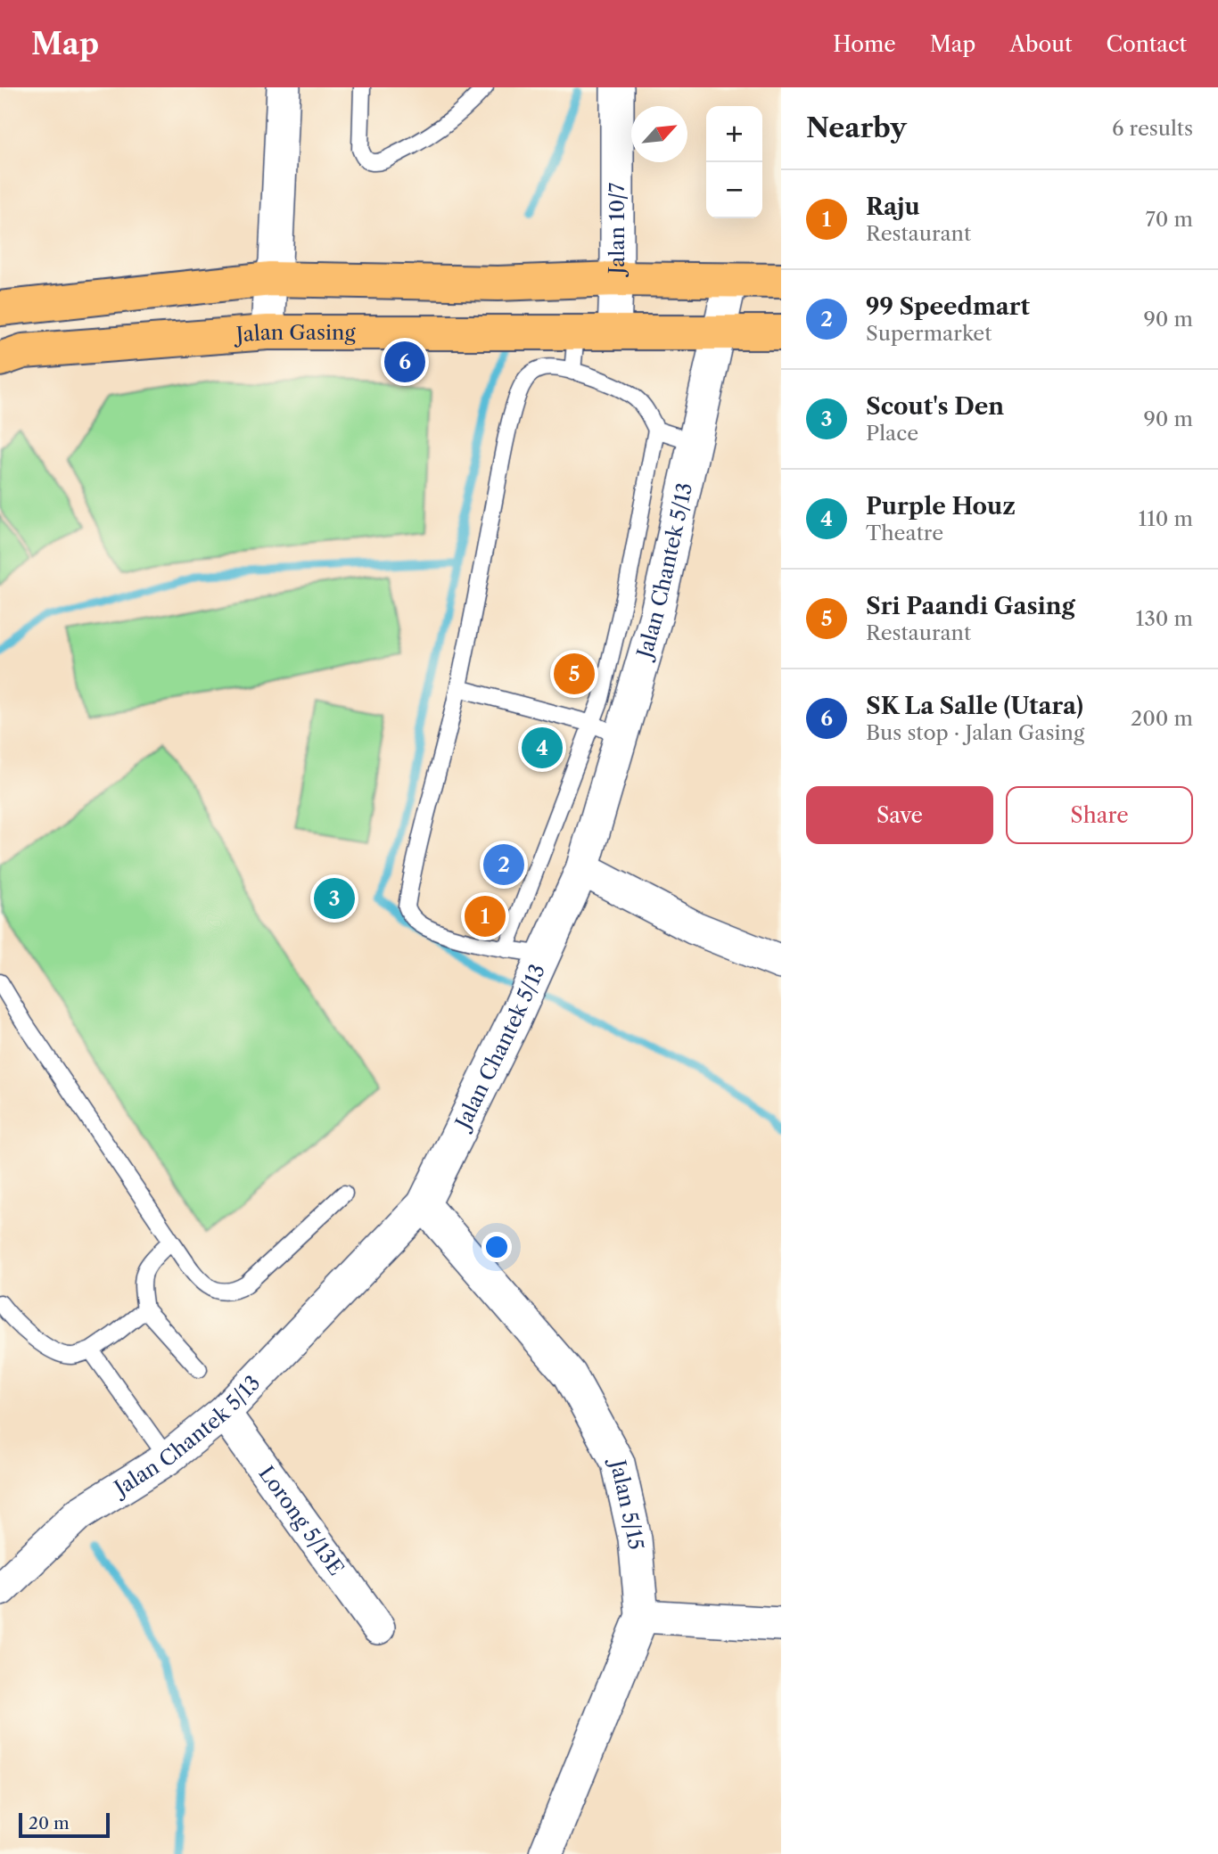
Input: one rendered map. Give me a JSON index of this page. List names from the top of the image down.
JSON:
{
  "streets": {
    "main road": ["Jalan Gasing"],
    "street": [
      "Jalan 10/7",
      "Jalan Chantek 5/13",
      "Jalan 5/15",
      "Lorong 5/13E"
    ]
  },
  "crossings": [
    ["Jalan 10/7", "Jalan Gasing"],
    ["Jalan Gasing", "Jalan Chantek 5/13"],
    ["Jalan Chantek 5/13", "Jalan 5/15"],
    ["Jalan Chantek 5/13", "Lorong 5/13E"]
  ],
  "scale_bar": "20 m",
  "north": "top right",
  "page": {
    "header": "Map",
    "nav": [
      "Home",
      "Map",
      "About",
      "Contact"
    ],
    "heading": ["Nearby", "6 results"],
    "map_buttons": ["+", "−"],
    "list": [
      {
        "mark": "1",
        "name": "Raju",
        "note": "Restaurant",
        "value": "70 m"
      },
      {
        "mark": "2",
        "name": "99 Speedmart",
        "note": "Supermarket",
        "value": "90 m"
      },
      {
        "mark": "3",
        "name": "Scout's Den",
        "note": "Place",
        "value": "90 m"
      },
      {
        "mark": "4",
        "name": "Purple Houz",
        "note": "Theatre",
        "value": "110 m"
      },
      {
        "mark": "5",
        "name": "Sri Paandi Gasing",
        "note": "Restaurant",
        "value": "130 m"
      },
      {
        "mark": "6",
        "name": "SK La Salle (Utara)",
        "note": "Bus stop · Jalan Gasing",
        "value": "200 m"
      }
    ],
    "pins": [
      "6",
      "5",
      "4",
      "2",
      "3",
      "1"
    ],
    "buttons": ["Save", "Share"],
    "scale": "20 m"
  }
}
